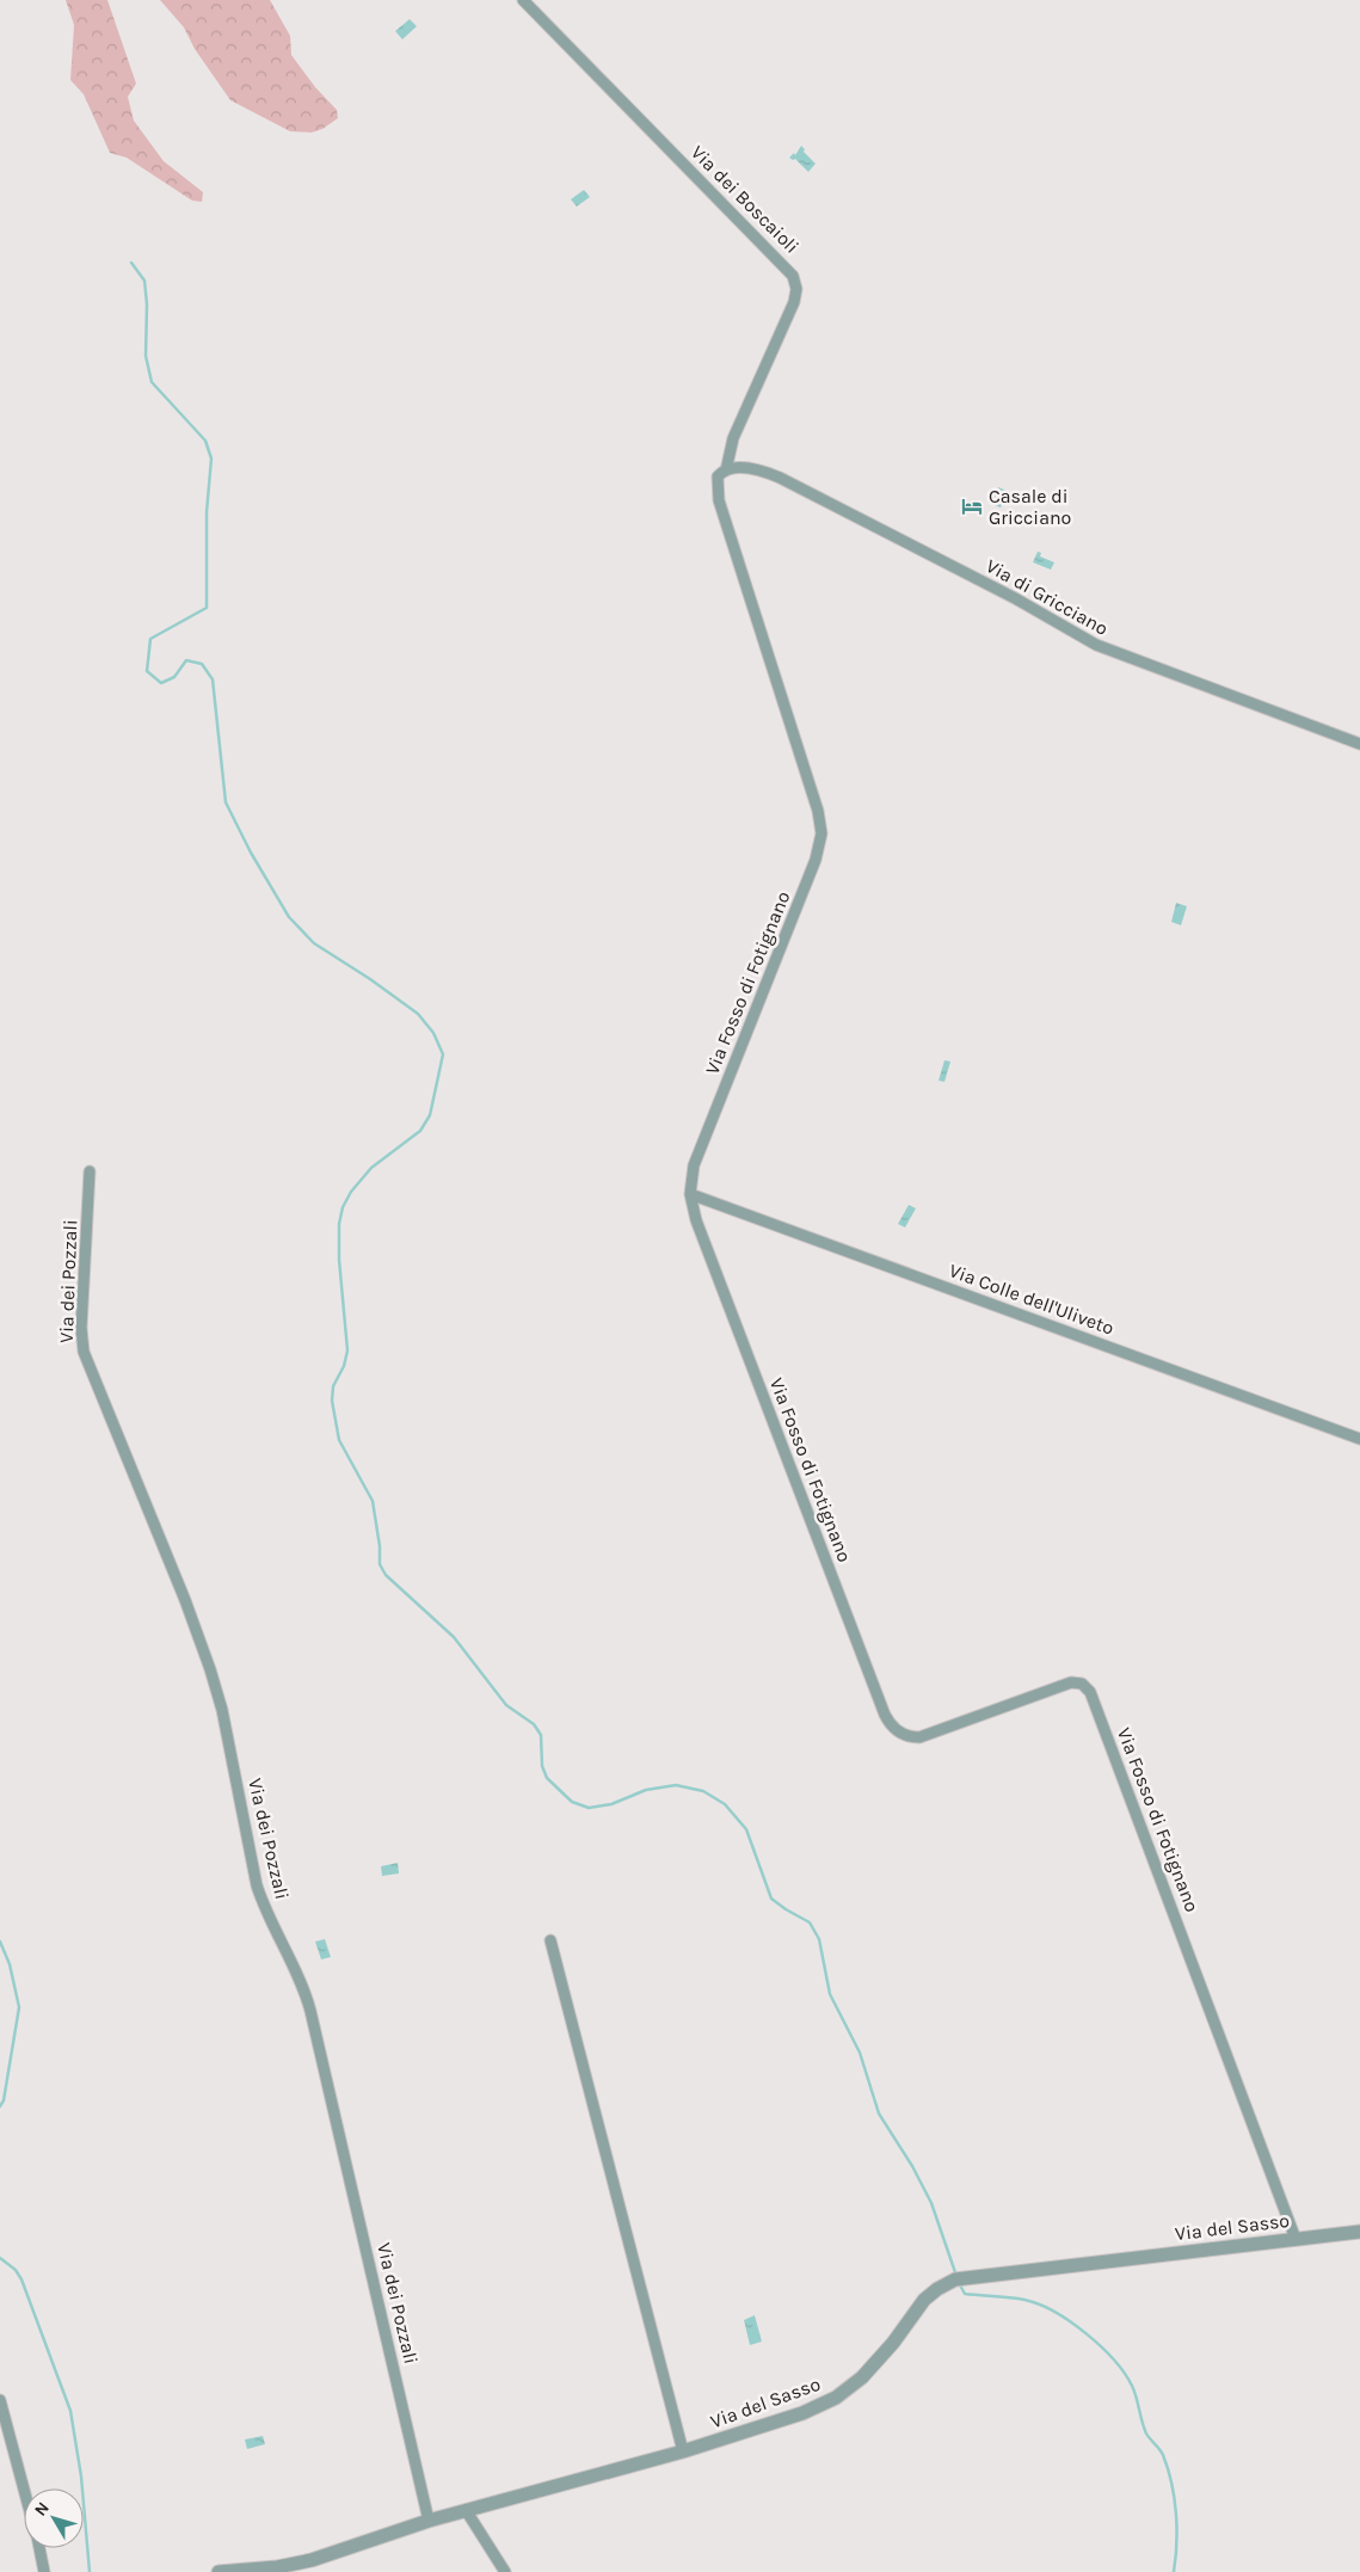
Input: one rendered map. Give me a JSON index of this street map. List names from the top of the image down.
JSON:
{
  "streets": {
    "street": [
      "Via dei Boscaioli",
      "Via di Gricciano",
      "Via Fosso di Fotignano",
      "Via dei Pozzali",
      "Via Colle dell'Uliveto",
      "Via del Sasso"
    ]
  },
  "crossings": [
    ["Via dei Boscaioli", "Via di Gricciano"],
    ["Via dei Boscaioli", "Via Fosso di Fotignano"],
    ["Via di Gricciano", "Via Fosso di Fotignano"],
    ["Via Fosso di Fotignano", "Via Colle dell'Uliveto"],
    ["Via Fosso di Fotignano", "Via del Sasso"],
    ["Via dei Pozzali", "Via del Sasso"]
  ],
  "places": {
    "hotel": ["Casale di Gricciano"]
  },
  "north": "top left"
}
